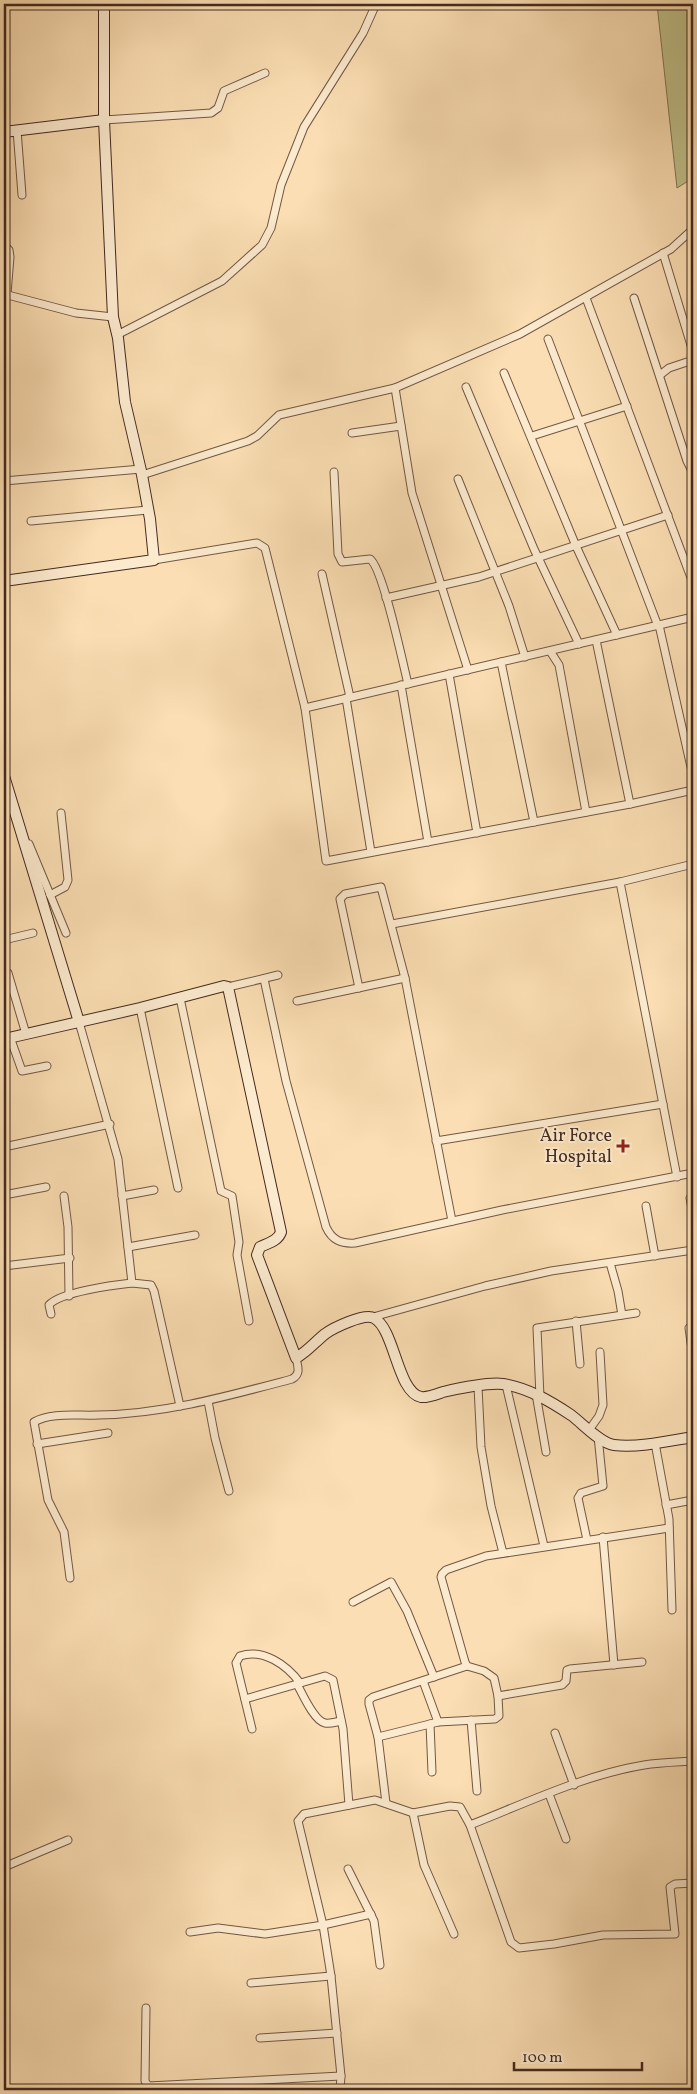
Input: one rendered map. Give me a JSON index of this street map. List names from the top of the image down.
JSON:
{
  "places": {
    "health": ["Air Force Hospital"]
  },
  "scale_bar": "100 m"
}
